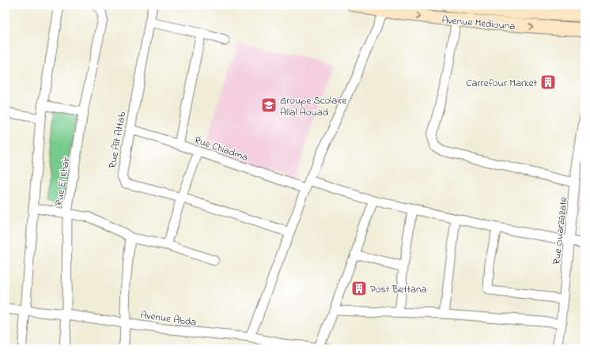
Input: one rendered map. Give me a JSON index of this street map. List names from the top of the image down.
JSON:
{
  "streets": {
    "street": [
      "Avenue Mediouna",
      "Rue Aït Attab",
      "Rue Chiadma",
      "Rue El Khair",
      "Rue Ouarzazate",
      "Avenue Abda"
    ]
  },
  "crossings": [
    ["Rue Aït Attab", "Rue Chiadma"],
    ["Rue El Khair", "Avenue Abda"]
  ],
  "places": {
    "building": ["Carrefour Market", "Post Bettana"],
    "school or university": ["Groupe Scolaire Allal Aouad"]
  }
}
